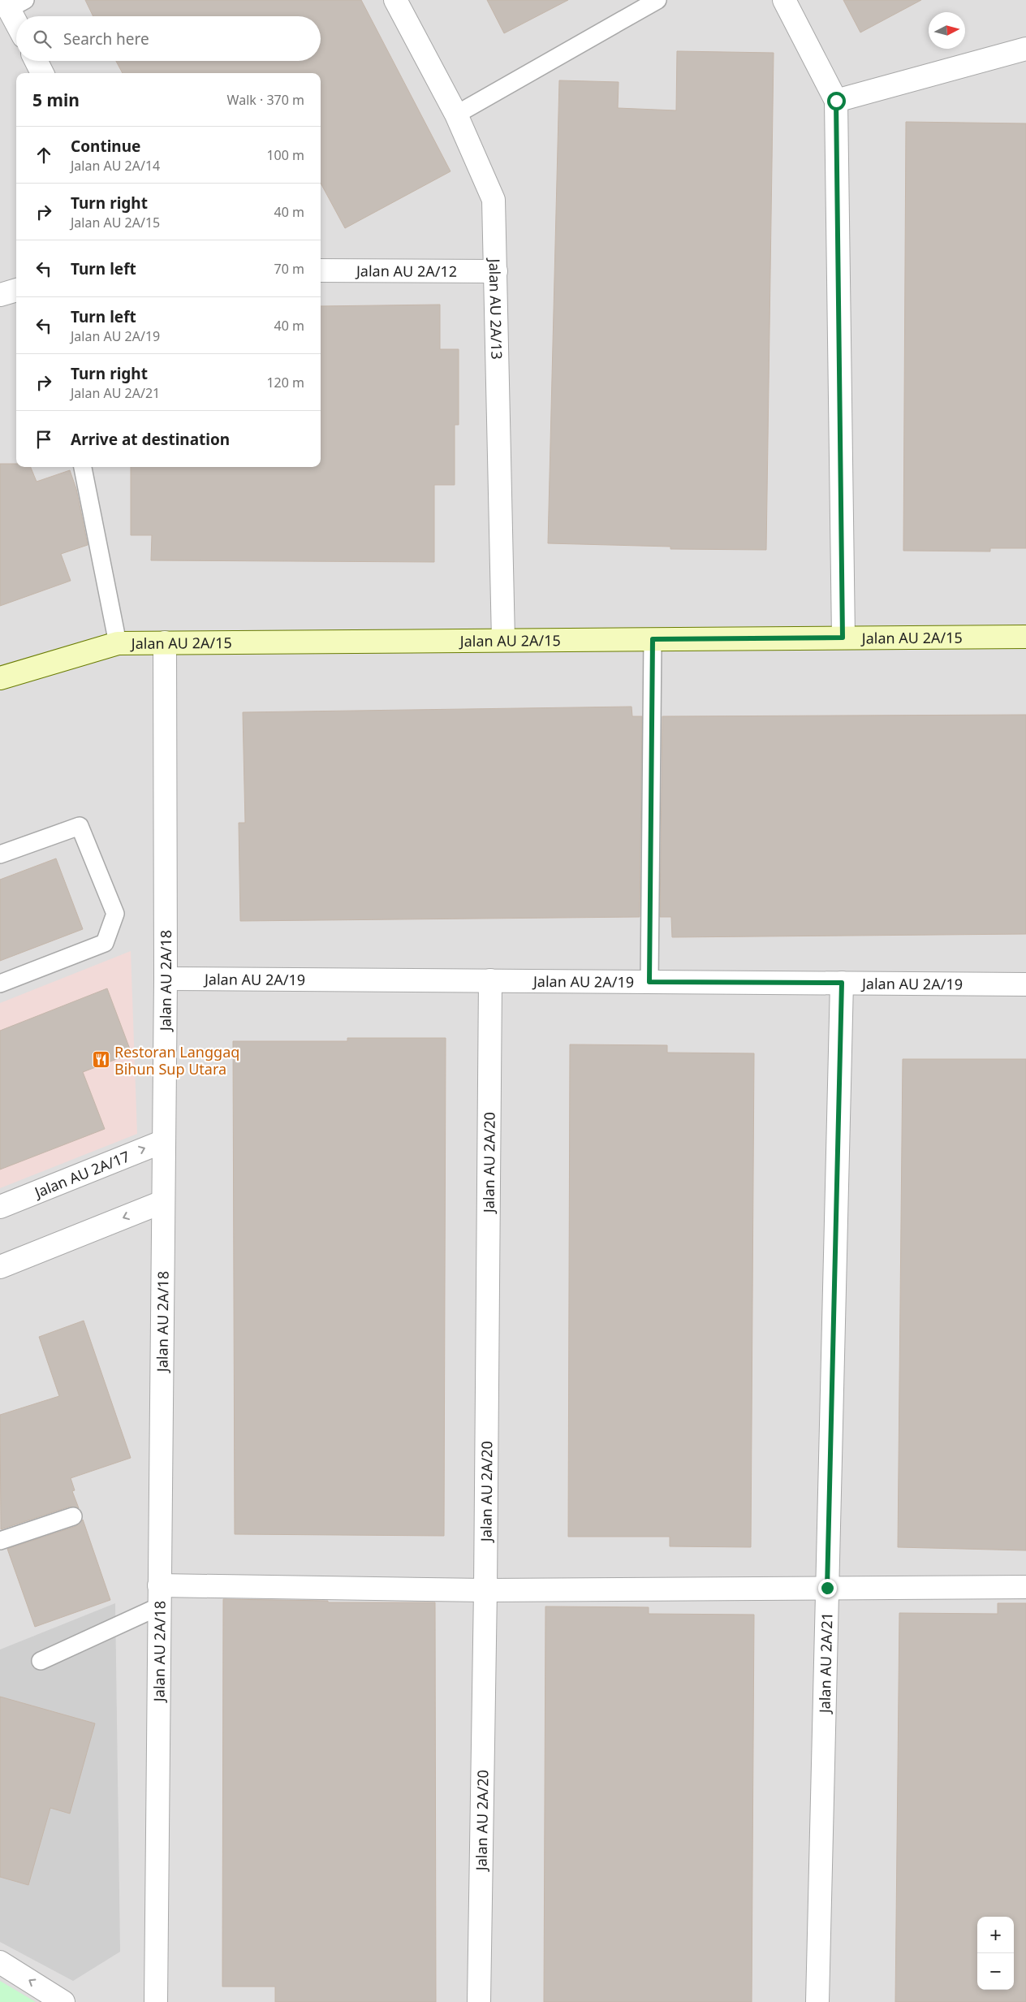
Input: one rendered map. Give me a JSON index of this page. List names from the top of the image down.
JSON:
{
  "streets": {
    "street": [
      "Jalan AU 2A/12",
      "Jalan AU 2A/13",
      "Jalan AU 2A/15",
      "Jalan AU 2A/19",
      "Jalan AU 2A/18",
      "Jalan AU 2A/20",
      "Jalan AU 2A/17",
      "Jalan AU 2A/21"
    ]
  },
  "crossings": [
    ["Jalan AU 2A/12", "Jalan AU 2A/13"],
    ["Jalan AU 2A/13", "Jalan AU 2A/15"],
    ["Jalan AU 2A/15", "Jalan AU 2A/18"],
    ["Jalan AU 2A/19", "Jalan AU 2A/18"],
    ["Jalan AU 2A/19", "Jalan AU 2A/20"],
    ["Jalan AU 2A/19", "Jalan AU 2A/21"],
    ["Jalan AU 2A/18", "Jalan AU 2A/17"]
  ],
  "places": {
    "restaurant": ["Restoran Langgaq Bihun Sup Utara"]
  },
  "north": "right",
  "page": {
    "search": "Search here",
    "heading": ["5 min", "Walk · 370 m"],
    "list": [
      ["Continue", "Jalan AU 2A/14", "100 m"],
      ["Turn right", "Jalan AU 2A/15", "40 m"],
      ["Turn left", "70 m"],
      ["Turn left", "Jalan AU 2A/19", "40 m"],
      ["Turn right", "Jalan AU 2A/21", "120 m"],
      "Arrive at destination"
    ],
    "map_buttons": ["+", "−"]
  }
}
